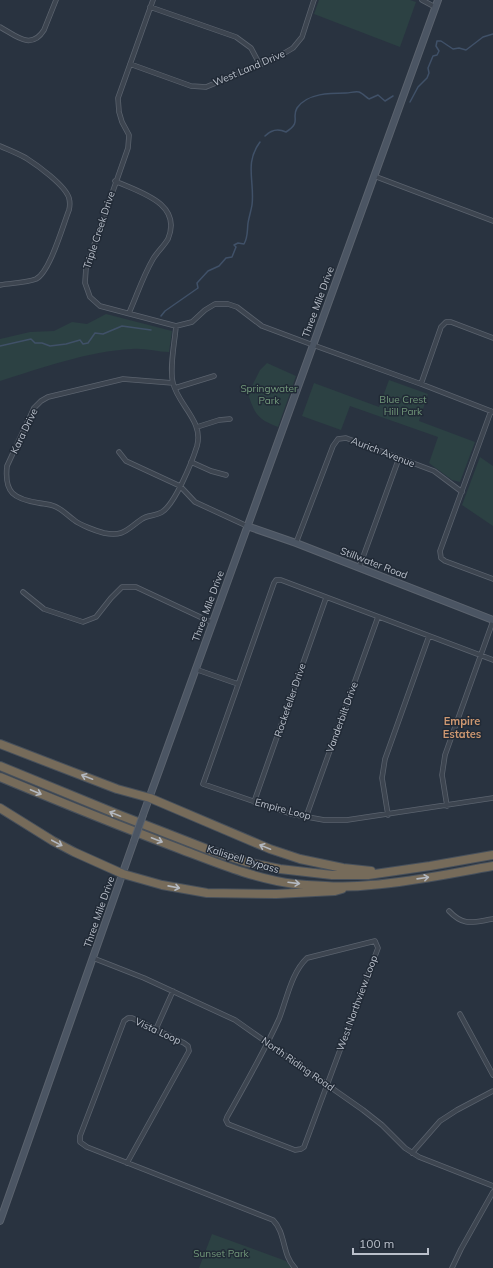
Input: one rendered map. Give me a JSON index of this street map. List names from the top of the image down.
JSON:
{
  "streets": {
    "highway": ["Kalispell Bypass"],
    "main road": ["Three Mile Drive", "Stillwater Road"],
    "street": [
      "West Land Drive",
      "Triple Creek Drive",
      "Kara Drive",
      "Aurich Avenue",
      "Rockefeller Drive",
      "Vanderbilt Drive",
      "Empire Loop",
      "West Northview Loop",
      "Vista Loop",
      "North Riding Road"
    ]
  },
  "crossings": [
    ["West Land Drive", "Triple Creek Drive"],
    ["Three Mile Drive", "Stillwater Road"],
    ["Three Mile Drive", "North Riding Road"],
    ["Aurich Avenue", "Stillwater Road"],
    ["Rockefeller Drive", "Empire Loop"],
    ["Vanderbilt Drive", "Empire Loop"],
    ["West Northview Loop", "North Riding Road"]
  ],
  "districts": ["Empire Estates"],
  "parks": ["Springwater Park", "Blue Crest Hill Park", "Sunset Park"],
  "scale_bar": "100 m"
}
